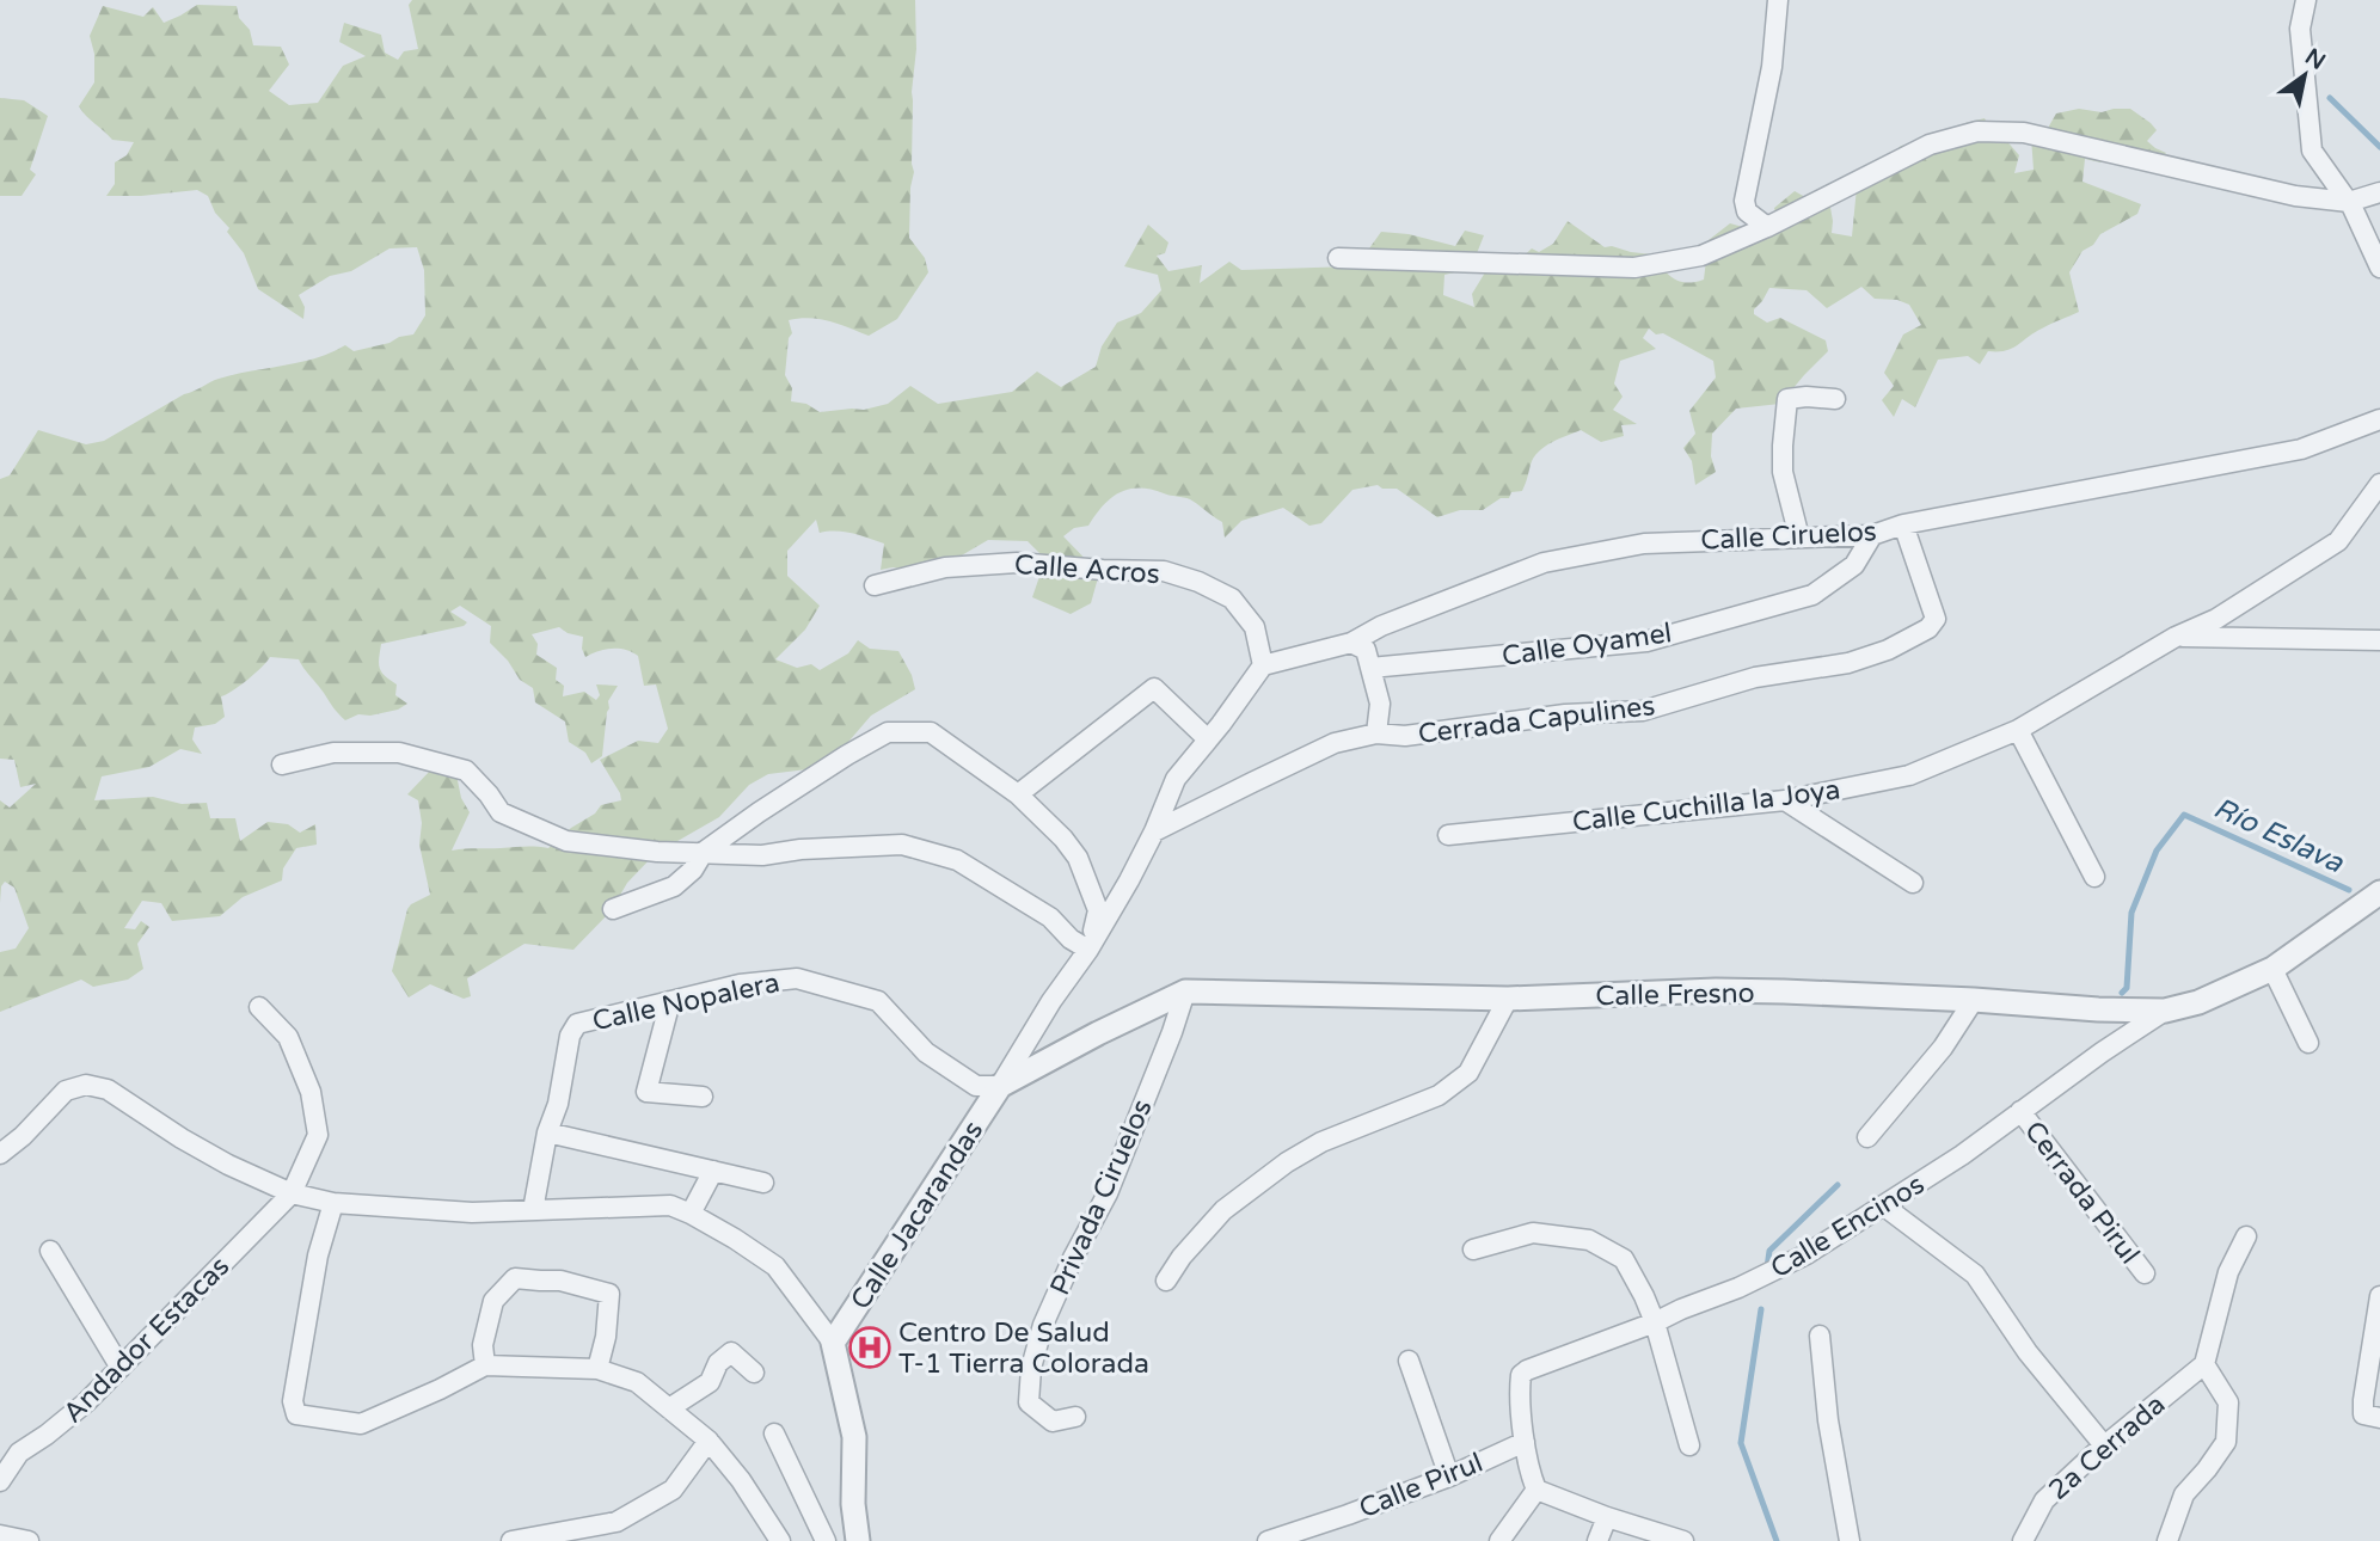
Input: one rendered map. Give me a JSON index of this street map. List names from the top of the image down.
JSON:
{
  "streets": {
    "street": [
      "Calle Ciruelos",
      "Calle Acros",
      "Calle Oyamel",
      "Cerrada Capulines",
      "Calle Cuchilla la Joya",
      "Calle Fresno",
      "Calle Nopalera",
      "Cerrada Pirul",
      "Privada Ciruelos",
      "Calle Jacarandas",
      "Calle Encinos",
      "Andador Estacas",
      "2a Cerrada",
      "Calle Pirul"
    ]
  },
  "crossings": [
    ["Calle Ciruelos", "Calle Oyamel"],
    ["Calle Ciruelos", "Cerrada Capulines"],
    ["Calle Acros", "Calle Jacarandas"],
    ["Cerrada Capulines", "Calle Jacarandas"],
    ["Calle Fresno", "Privada Ciruelos"],
    ["Calle Fresno", "Calle Jacarandas"],
    ["Calle Fresno", "Calle Encinos"],
    ["Calle Nopalera", "Calle Jacarandas"],
    ["Cerrada Pirul", "Calle Encinos"],
    ["Privada Ciruelos", "Calle Jacarandas"],
    ["Calle Encinos", "Calle Pirul"]
  ],
  "water": ["Río Eslava"],
  "places": {
    "hospital": ["Centro De Salud T-1 Tierra Colorada"]
  },
  "north": "top right"
}
